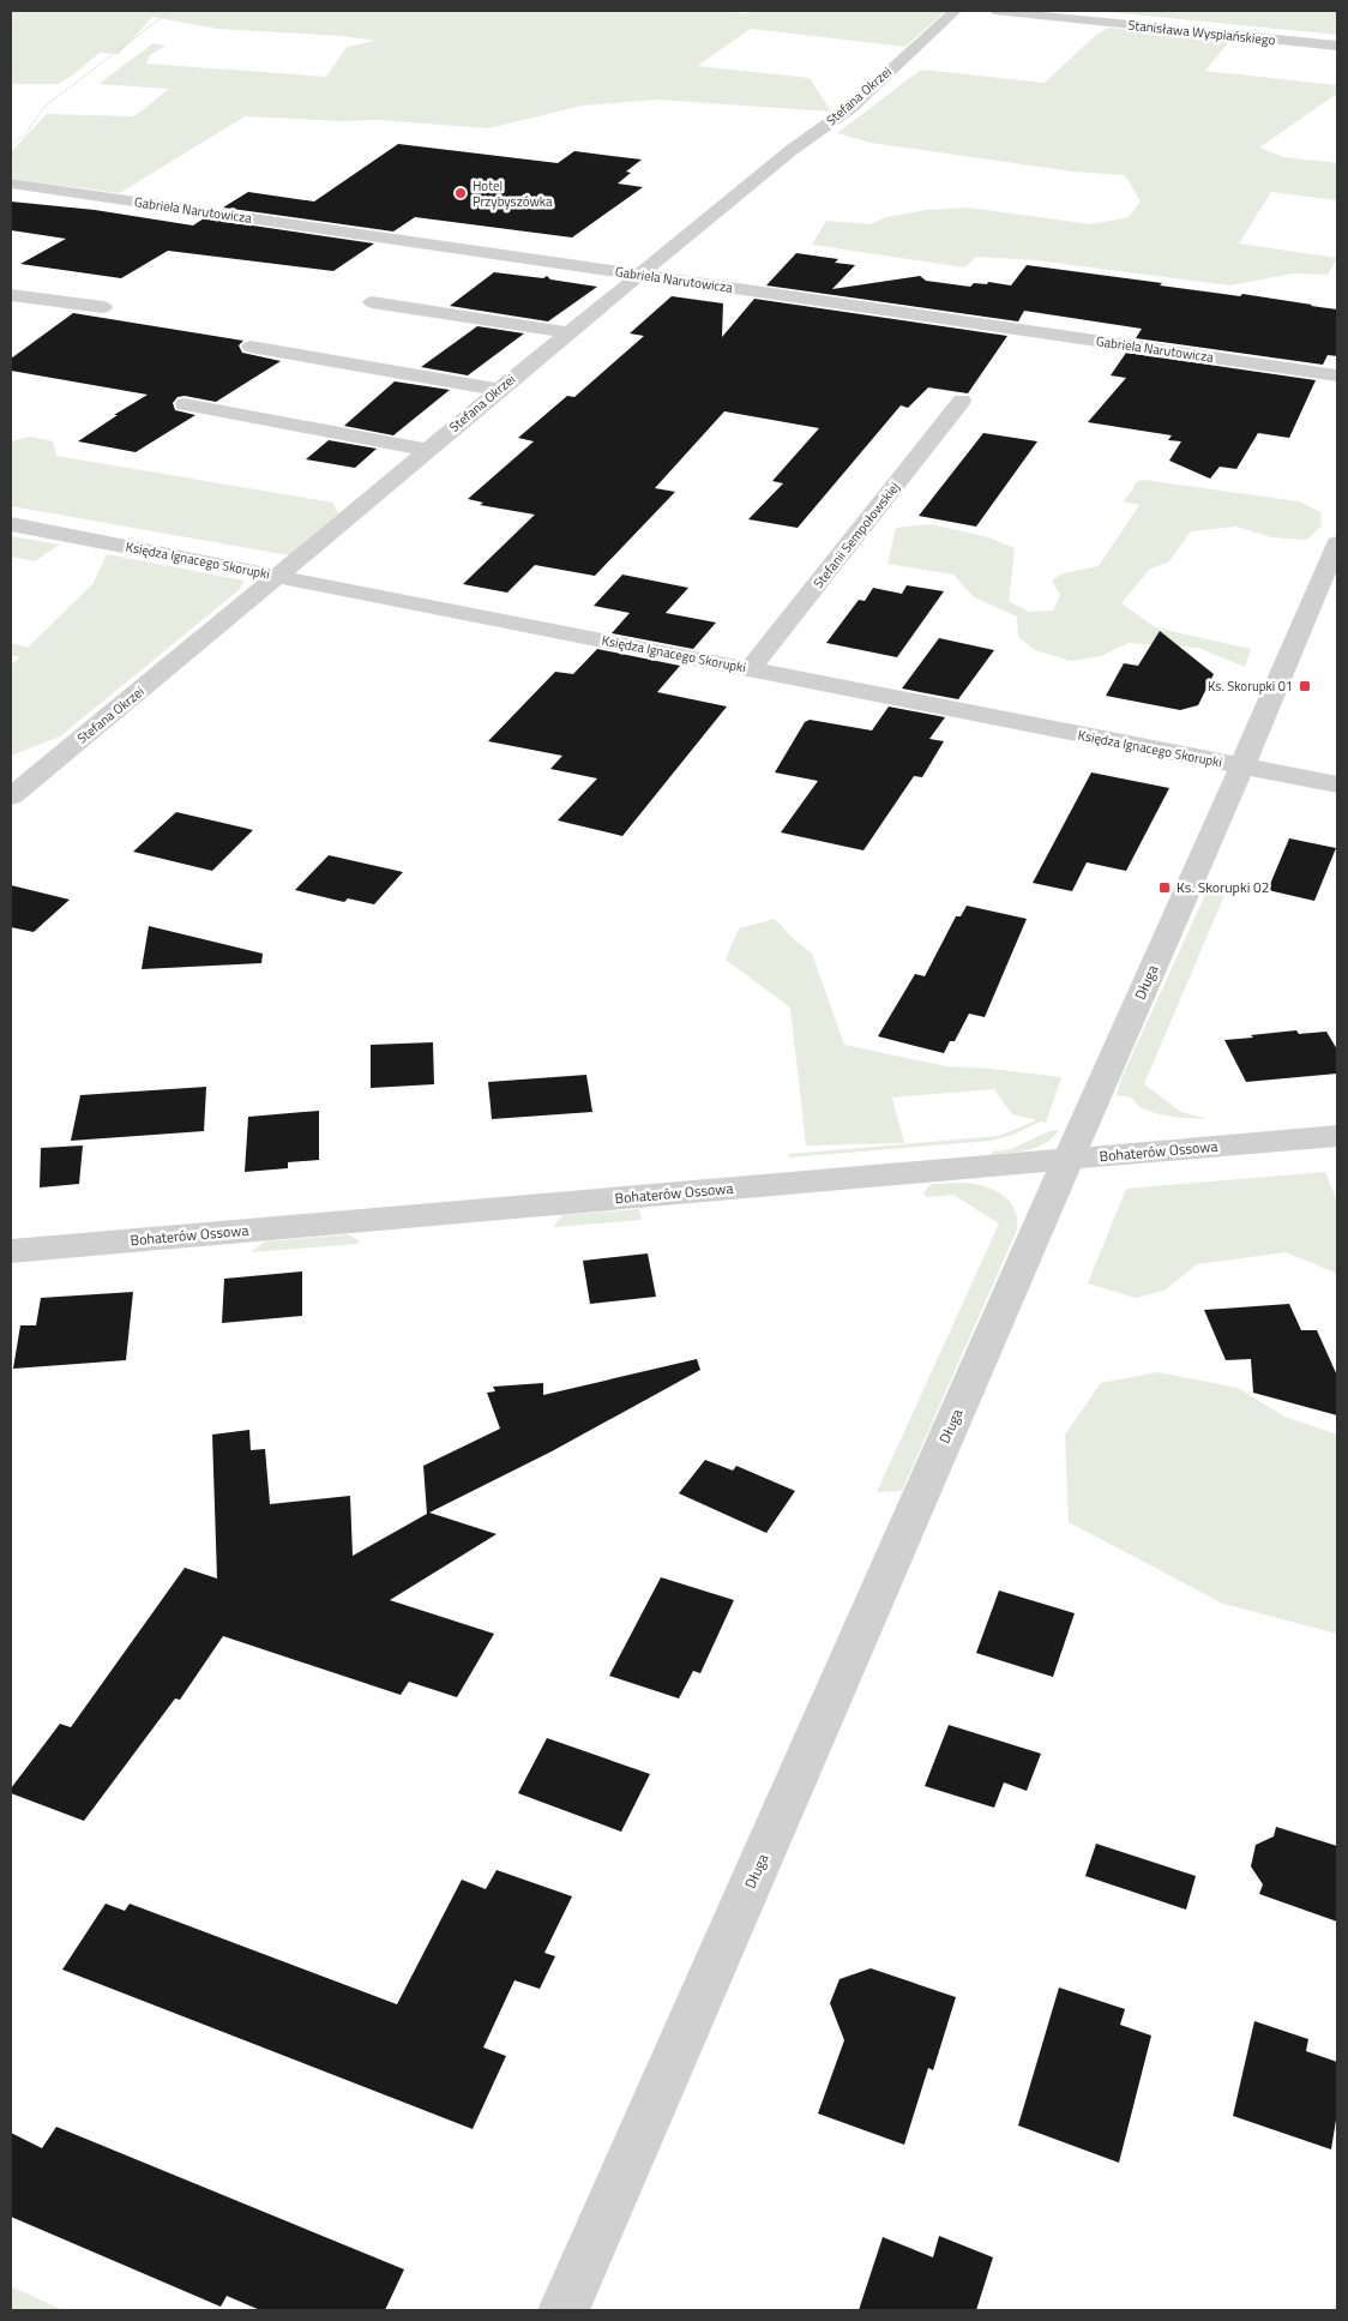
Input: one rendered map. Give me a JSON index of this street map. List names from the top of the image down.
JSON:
{
  "streets": {
    "street": [
      "Stanisława Wyspiańskiego",
      "Stefana Okrzei",
      "Gabriela Narutowicza",
      "Stefanii Sempołowskiej",
      "Księdza Ignacego Skorupki",
      "Długa",
      "Bohaterów Ossowa"
    ]
  },
  "crossings": [
    ["Stefana Okrzei", "Gabriela Narutowicza"],
    ["Stefana Okrzei", "Księdza Ignacego Skorupki"],
    ["Stefanii Sempołowskiej", "Księdza Ignacego Skorupki"],
    ["Księdza Ignacego Skorupki", "Długa"],
    ["Długa", "Bohaterów Ossowa"]
  ],
  "places": {
    "other": ["Hotel Przybyszówka"],
    "transit": ["Ks. Skorupki 01", "Ks. Skorupki 02"]
  }
}
